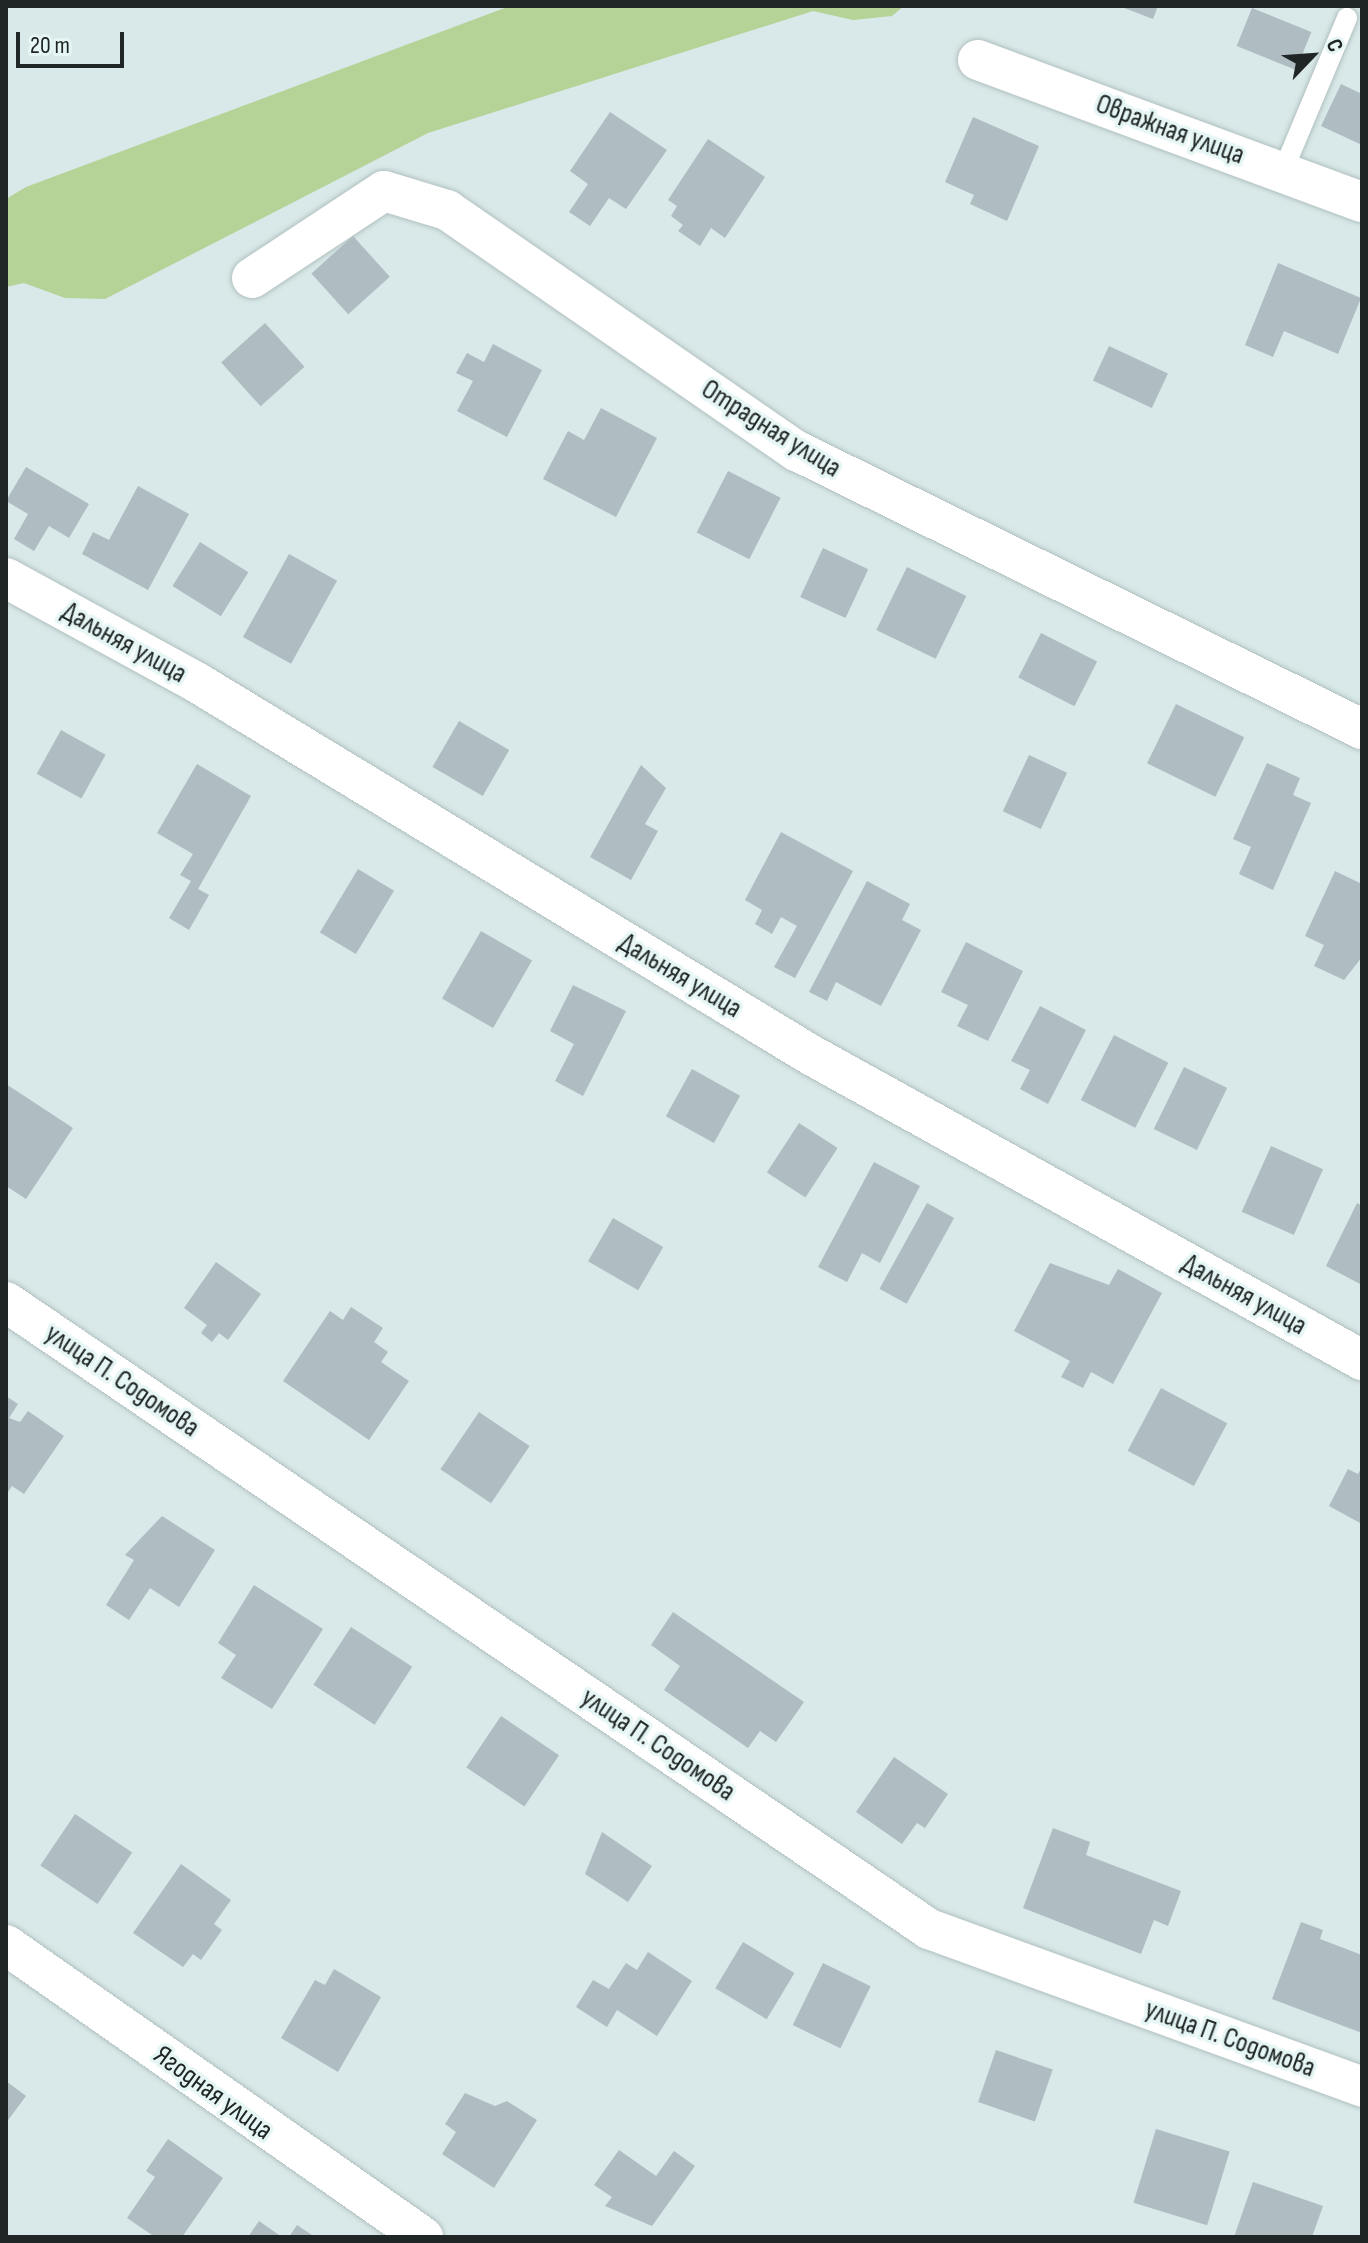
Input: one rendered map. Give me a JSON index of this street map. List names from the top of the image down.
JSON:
{
  "streets": {
    "street": [
      "Овражная улица",
      "Отрадная улица",
      "Дальняя улица",
      "улица П. Содомова",
      "Ягодная улица"
    ]
  },
  "scale_bar": "20 m",
  "north": "top right"
}
